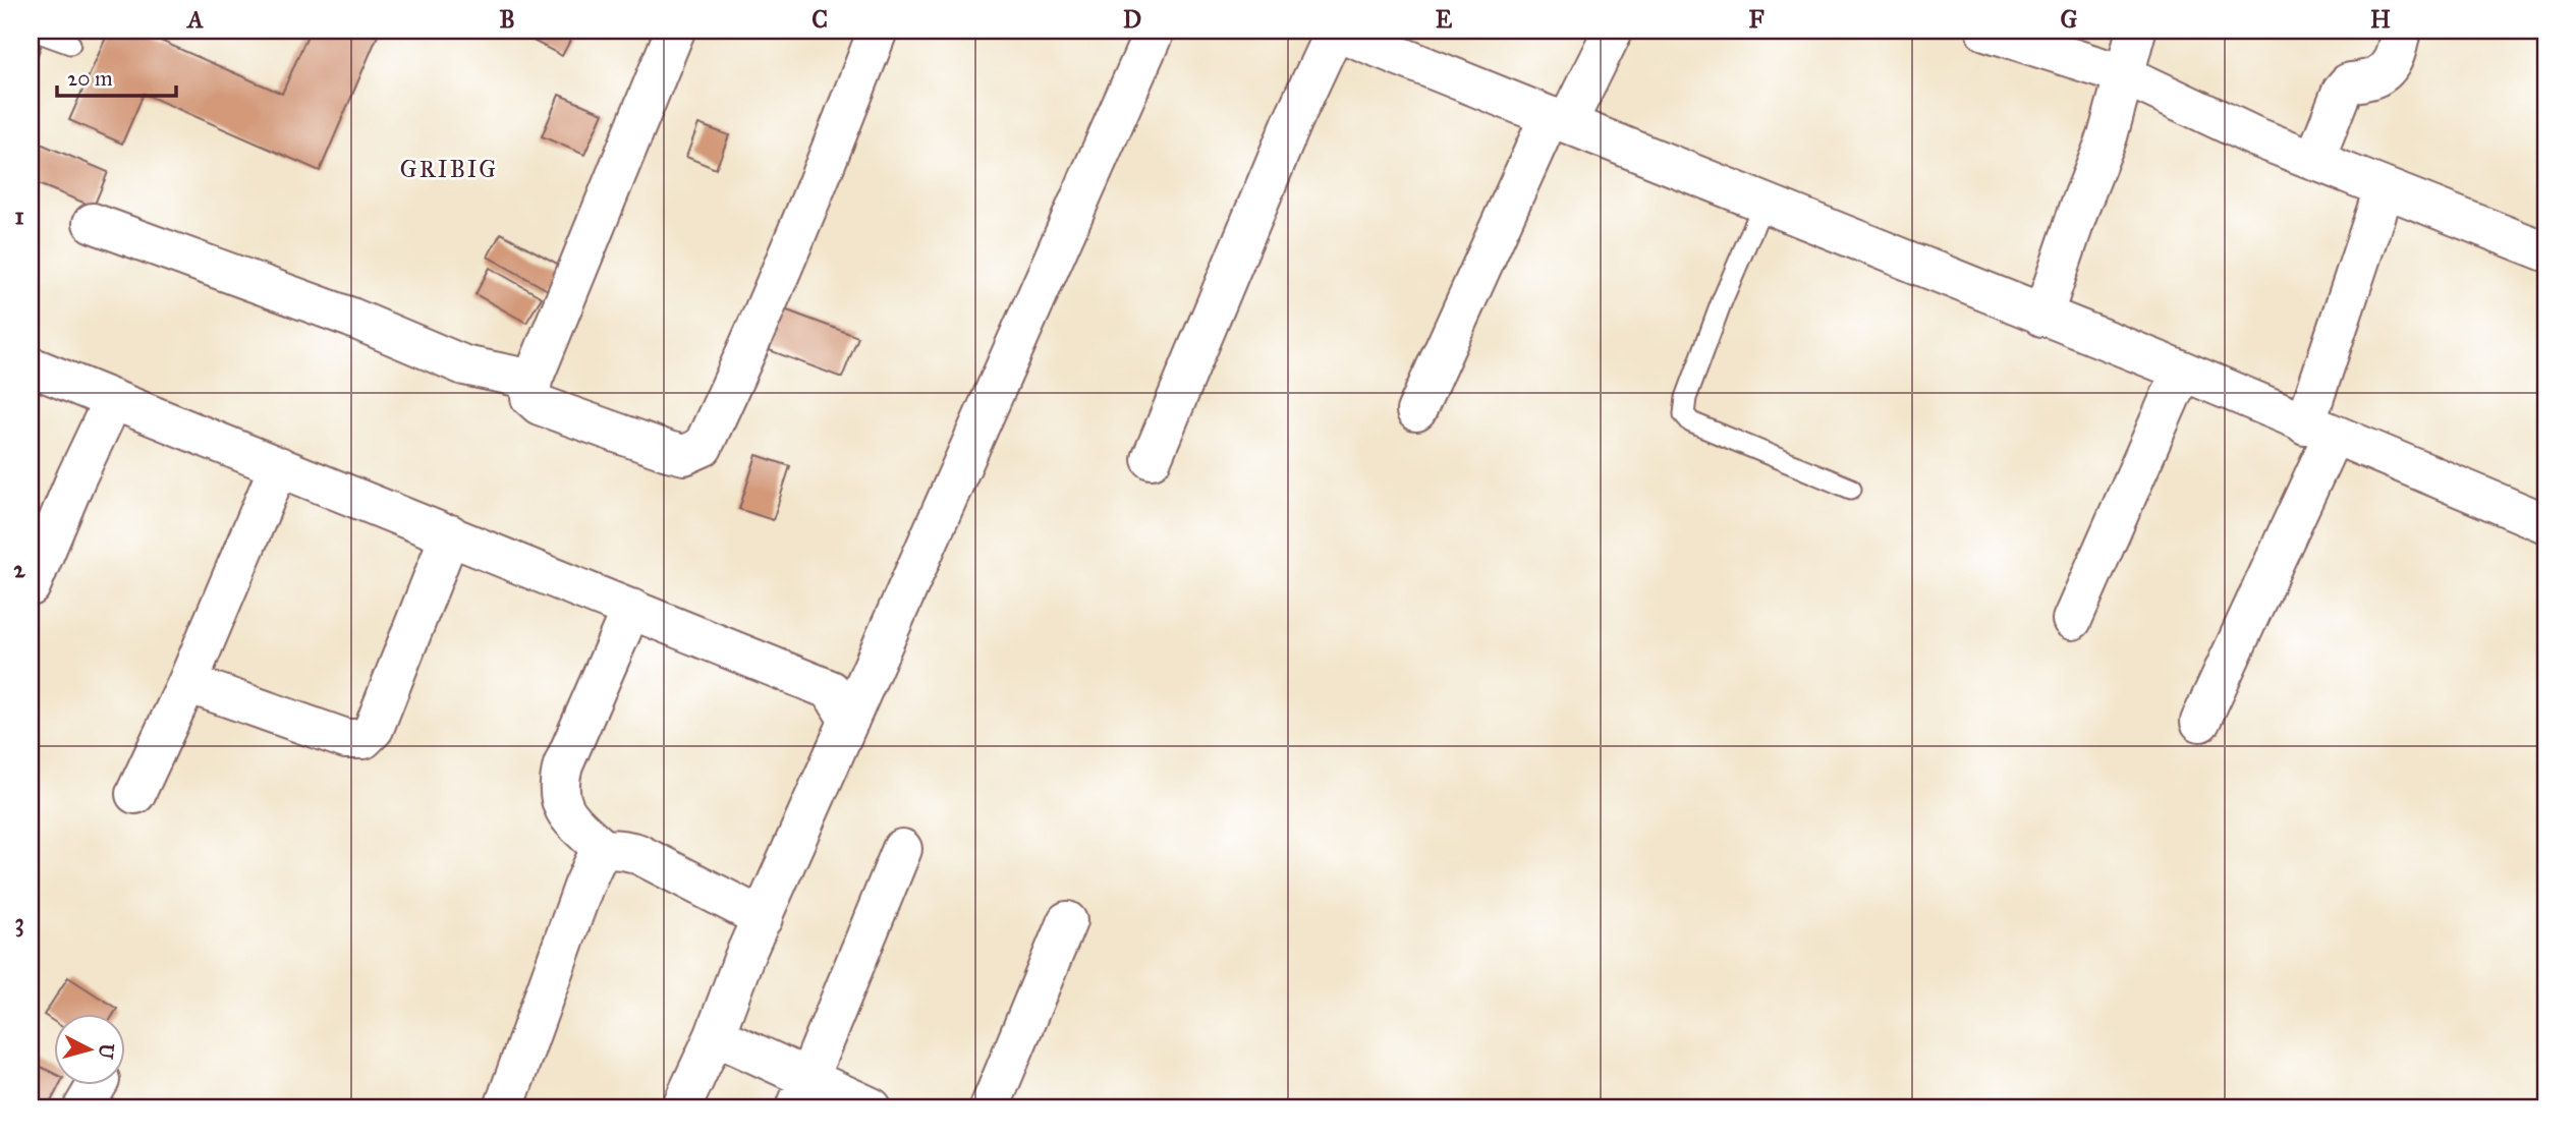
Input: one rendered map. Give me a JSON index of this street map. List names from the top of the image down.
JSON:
{
  "districts": ["GRIBIG"],
  "scale_bar": "20 m",
  "north": "right",
  "grid": {
    "columns": [
      "A",
      "B",
      "C",
      "D",
      "E",
      "F",
      "G",
      "H"
    ],
    "rows": ["1", "2", "3"]
  }
}
